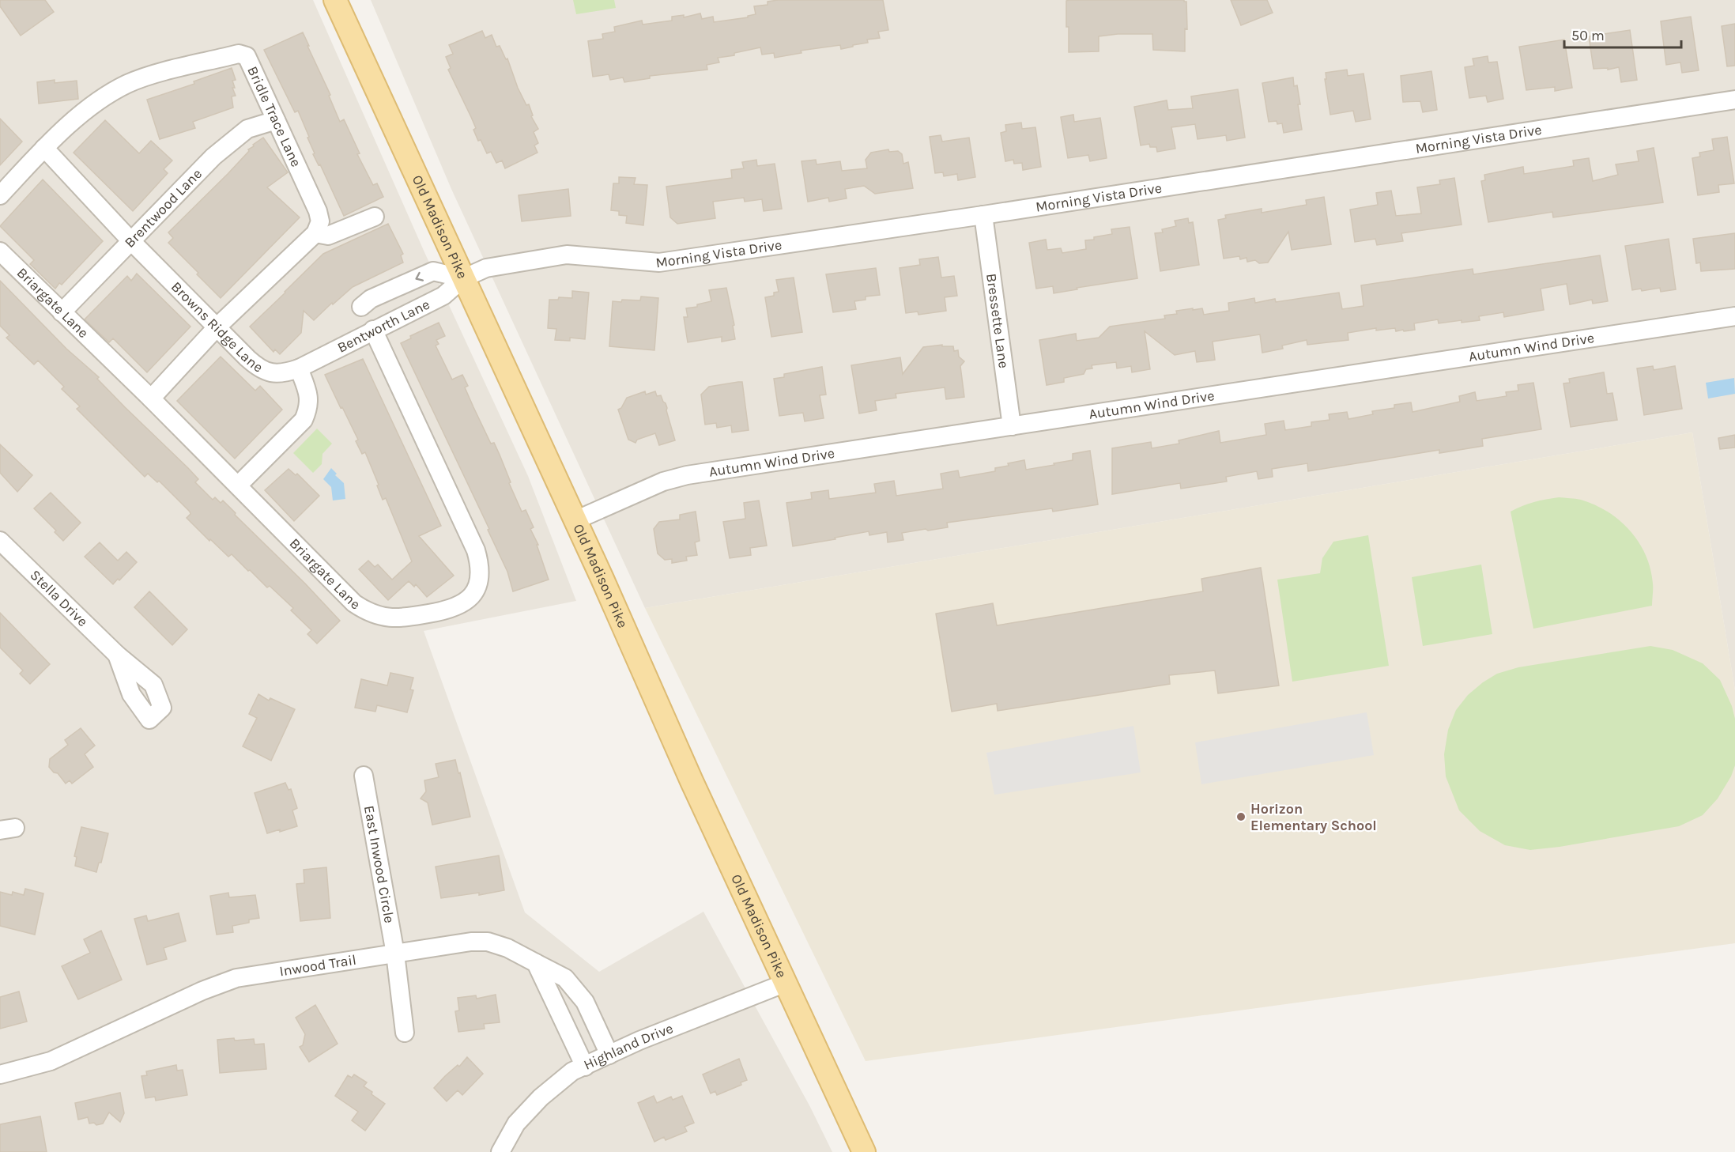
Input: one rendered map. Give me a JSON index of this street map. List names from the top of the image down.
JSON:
{
  "streets": {
    "main road": ["Old Madison Pike"],
    "street": [
      "Bridle Trace Lane",
      "Morning Vista Drive",
      "Brentwood Lane",
      "Briargate Lane",
      "Bressette Lane",
      "Browns Ridge Lane",
      "Bentworth Lane",
      "Autumn Wind Drive",
      "Stella Drive",
      "East Inwood Circle",
      "Inwood Trail",
      "Highland Drive"
    ]
  },
  "crossings": [
    ["Bridle Trace Lane", "Brentwood Lane"],
    ["Bridle Trace Lane", "Browns Ridge Lane"],
    ["Morning Vista Drive", "Old Madison Pike"],
    ["Morning Vista Drive", "Bressette Lane"],
    ["Morning Vista Drive", "Bentworth Lane"],
    ["Brentwood Lane", "Briargate Lane"],
    ["Brentwood Lane", "Browns Ridge Lane"],
    ["Old Madison Pike", "Bentworth Lane"],
    ["Old Madison Pike", "Autumn Wind Drive"],
    ["Old Madison Pike", "Highland Drive"],
    ["Briargate Lane", "Bentworth Lane"],
    ["Bressette Lane", "Autumn Wind Drive"],
    ["Browns Ridge Lane", "Bentworth Lane"],
    ["East Inwood Circle", "Inwood Trail"],
    ["Inwood Trail", "Highland Drive"]
  ],
  "places": ["Horizon Elementary School"],
  "scale_bar": "50 m"
}
